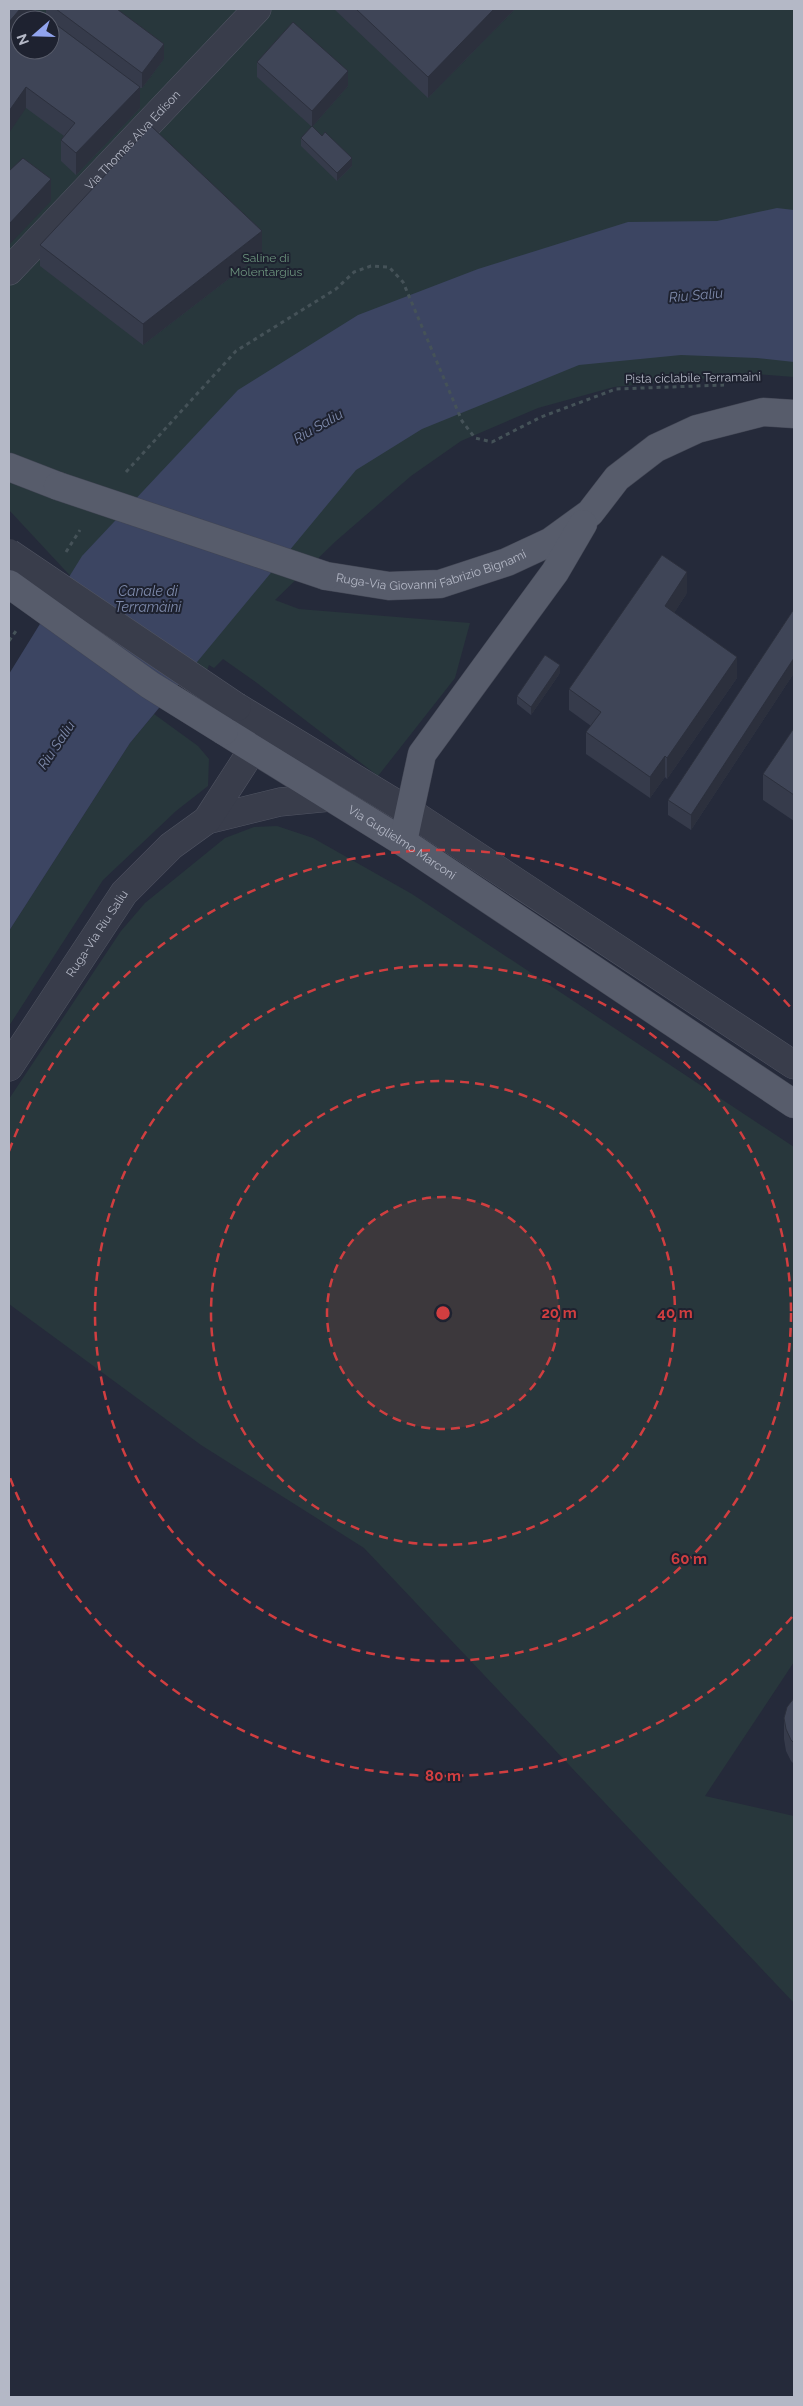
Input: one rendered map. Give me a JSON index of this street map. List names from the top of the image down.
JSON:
{
  "streets": {
    "main road": ["Ruga-Via Giovanni Fabrizio Bignami", "Via Guglielmo Marconi"],
    "street": ["Via Thomas Alva Edison", "Ruga-Via Riu Saliu"],
    "path": ["Pista ciclabile Terramaini"]
  },
  "crossings": [
    ["Via Guglielmo Marconi", "Ruga-Via Riu Saliu"]
  ],
  "water": ["Riu Saliu", "Canale di Terramàini"],
  "parks": ["Saline di Molentargius"],
  "north": "left",
  "rings": [
    "20 m",
    "40 m",
    "60 m",
    "80 m"
  ]
}
